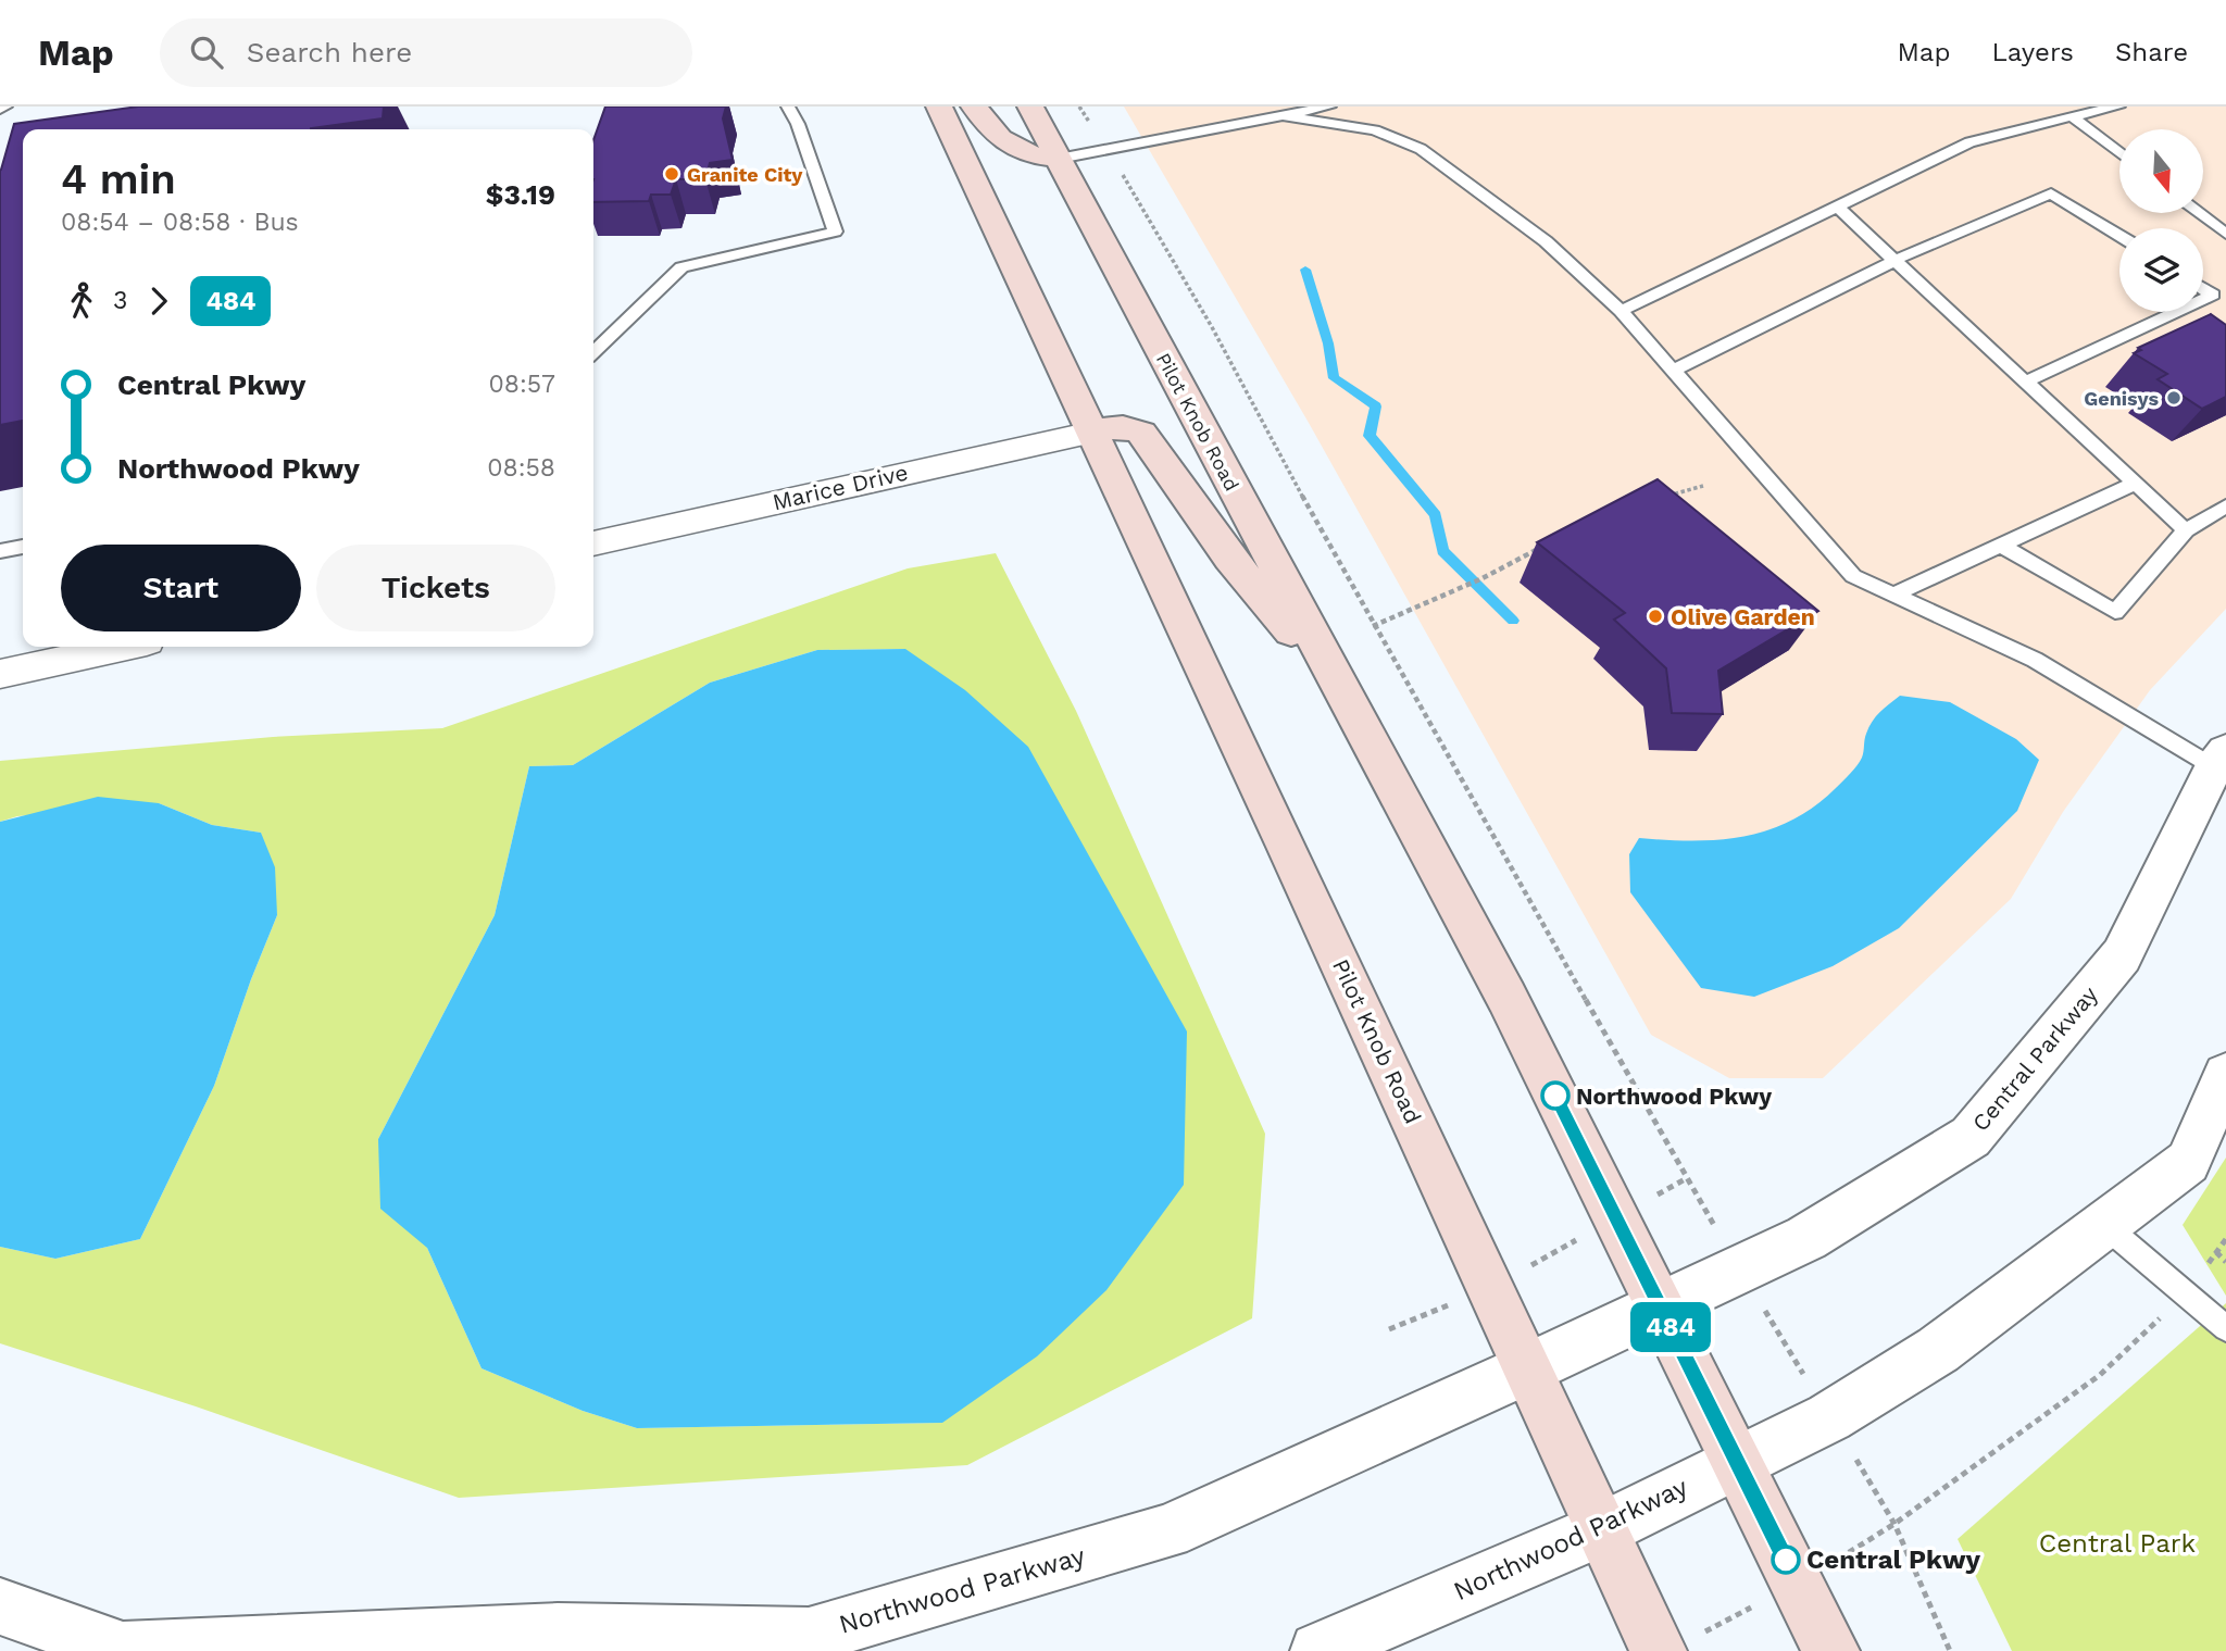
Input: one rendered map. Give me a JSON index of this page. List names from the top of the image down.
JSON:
{
  "streets": {
    "main road": ["Pilot Knob Road"],
    "street": ["Marice Drive", "Central Parkway", "Northwood Parkway"]
  },
  "crossings": [
    ["Pilot Knob Road", "Marice Drive"],
    ["Pilot Knob Road", "Central Parkway"],
    ["Pilot Knob Road", "Northwood Parkway"],
    ["Central Parkway", "Northwood Parkway"]
  ],
  "parks": ["Central Park"],
  "places": [
    "Granite City",
    "Genisys",
    "Olive Garden",
    "Northwood Pkwy",
    "Central Pkwy"
  ],
  "lines": ["bus line 484"],
  "north": "bottom",
  "page": {
    "header": "Map",
    "search": "Search here",
    "nav": ["Map", "Layers", "Share"],
    "on_map": "484",
    "heading": ["4 min", "08:54 – 08:58 · Bus", "$3.19"],
    "legs": ["3", "484"],
    "list": [
      {
        "name": "Central Pkwy",
        "value": "08:57"
      },
      {
        "name": "Northwood Pkwy",
        "value": "08:58"
      }
    ],
    "buttons": ["Start", "Tickets"]
  }
}
